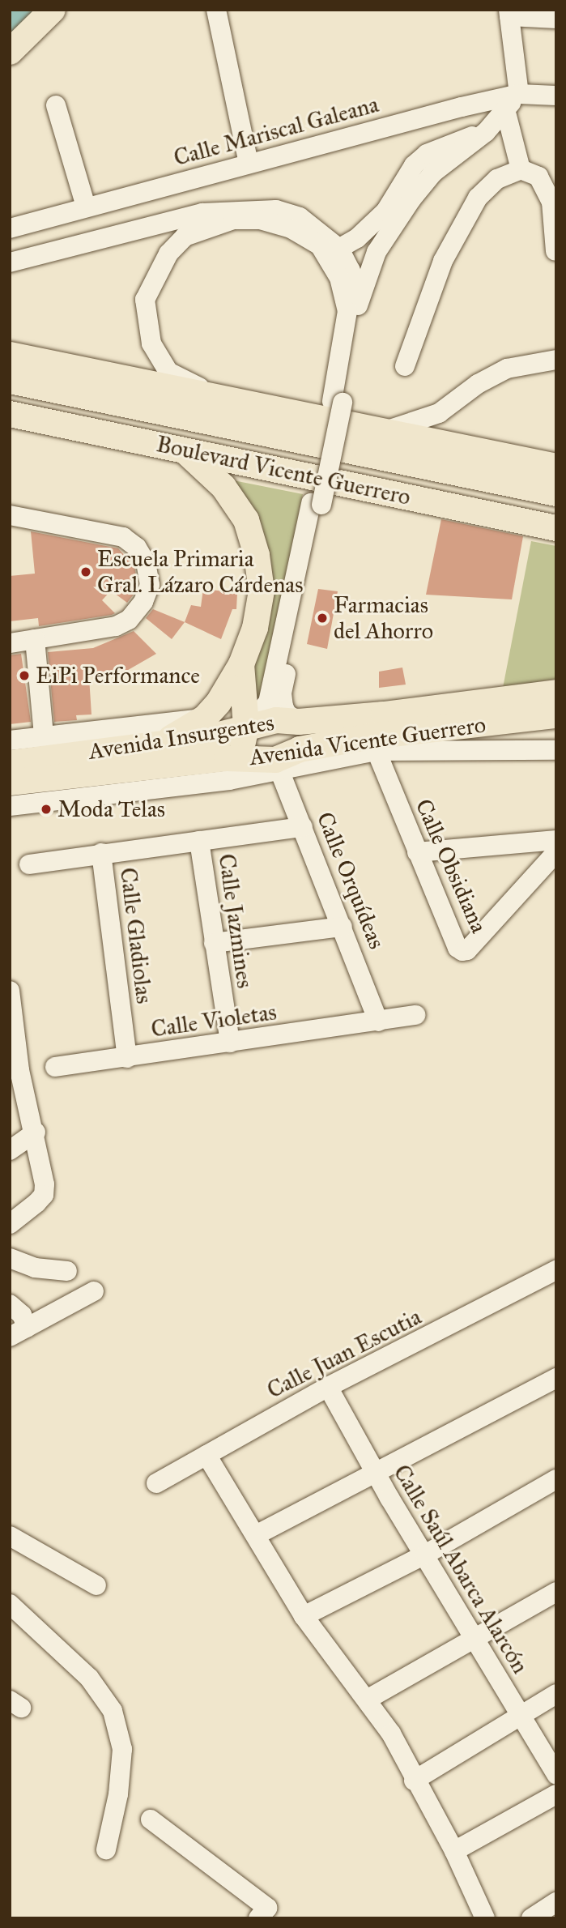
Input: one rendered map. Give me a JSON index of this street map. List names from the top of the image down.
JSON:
{
  "streets": {
    "highway": ["Boulevard Vicente Guerrero"],
    "main road": ["Avenida Insurgentes", "Avenida Vicente Guerrero"],
    "street": [
      "Calle Mariscal Galeana",
      "Calle Obsidiana",
      "Calle Orquídeas",
      "Calle Jazmines",
      "Calle Gladiolas",
      "Calle Violetas",
      "Calle Juan Escutia",
      "Calle Saúl Abarca Alarcón"
    ]
  },
  "crossings": [
    ["Avenida Vicente Guerrero", "Calle Obsidiana"],
    ["Avenida Vicente Guerrero", "Calle Orquídeas"],
    ["Calle Orquídeas", "Calle Violetas"],
    ["Calle Jazmines", "Calle Violetas"],
    ["Calle Gladiolas", "Calle Violetas"],
    ["Calle Juan Escutia", "Calle Saúl Abarca Alarcón"]
  ],
  "places": [
    "Escuela Primaria Gral. Lázaro Cárdenas",
    "Farmacias del Ahorro",
    "EiPi Performance",
    "Moda Telas"
  ]
}
